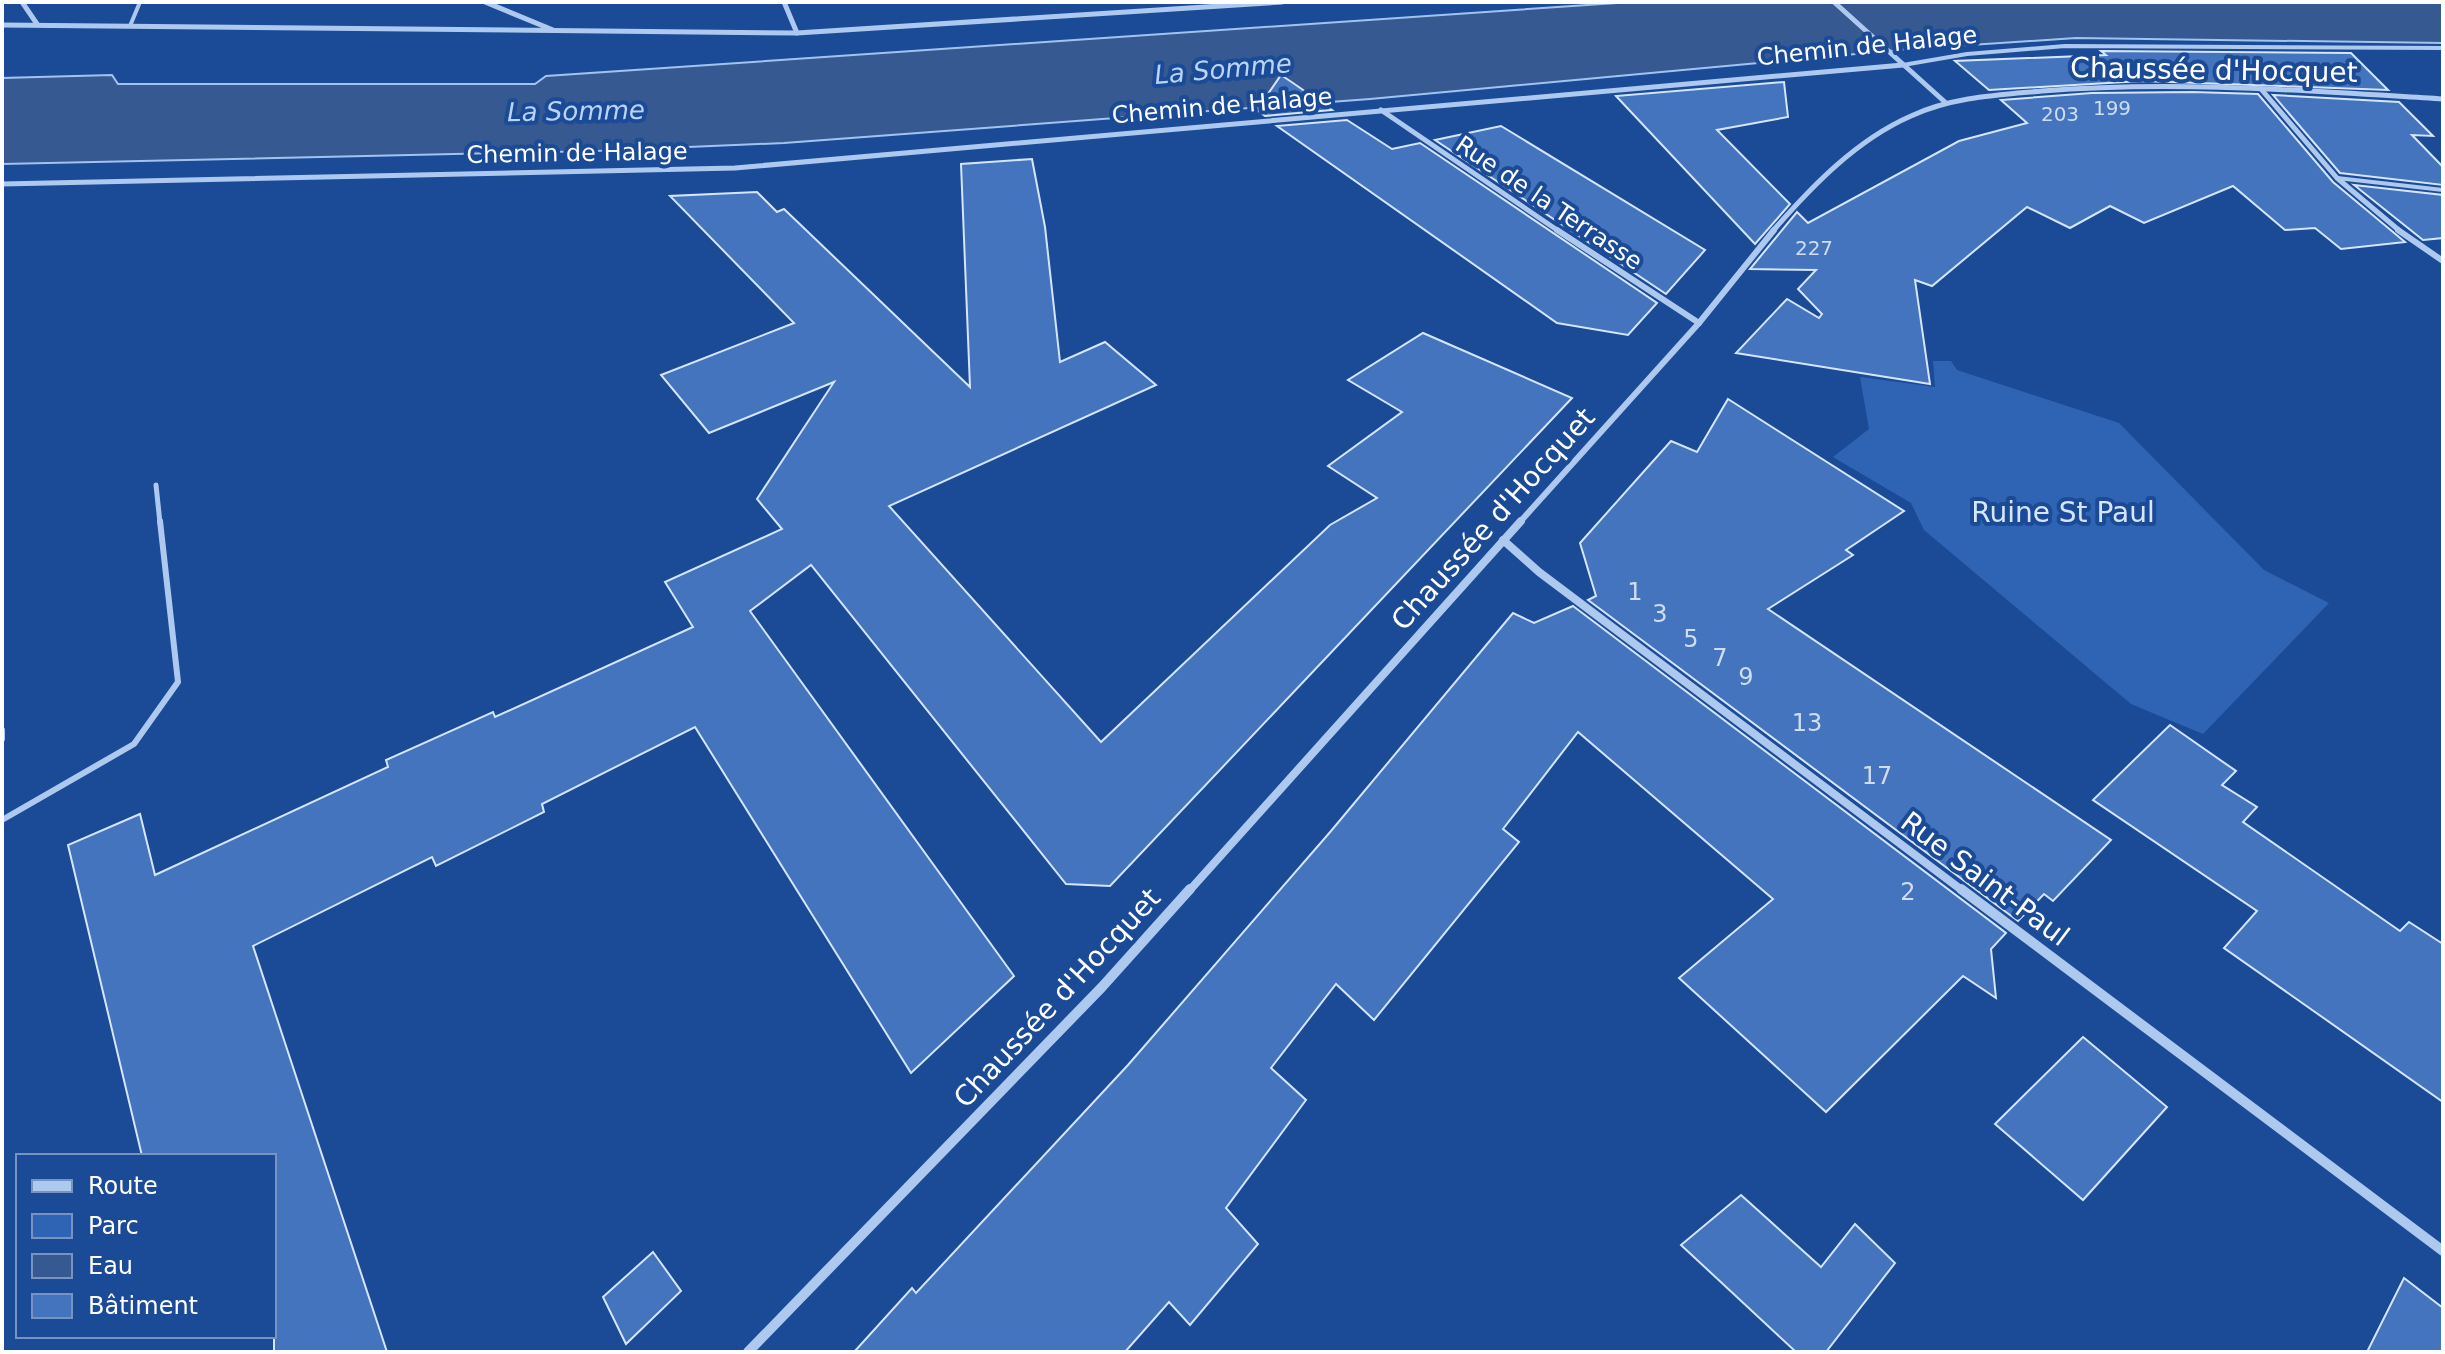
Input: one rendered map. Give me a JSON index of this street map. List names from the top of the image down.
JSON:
{
  "streets": {
    "street": [
      "Chemin de Halage",
      "Chaussée d'Hocquet",
      "Rue de la Terrasse",
      "Rue Saint-Paul"
    ]
  },
  "crossings": [
    ["Chemin de Halage", "Rue de la Terrasse"],
    ["Chaussée d'Hocquet", "Rue de la Terrasse"],
    ["Chaussée d'Hocquet", "Rue Saint-Paul"]
  ],
  "water": ["La Somme"],
  "parks": ["Ruine St Paul"],
  "house_numbers": [
    "199",
    "203",
    "227",
    "1",
    "3",
    "5",
    "7",
    "9",
    "13",
    "17",
    "2"
  ],
  "legend": [
    "Route",
    "Parc",
    "Eau",
    "Bâtiment"
  ]
}
